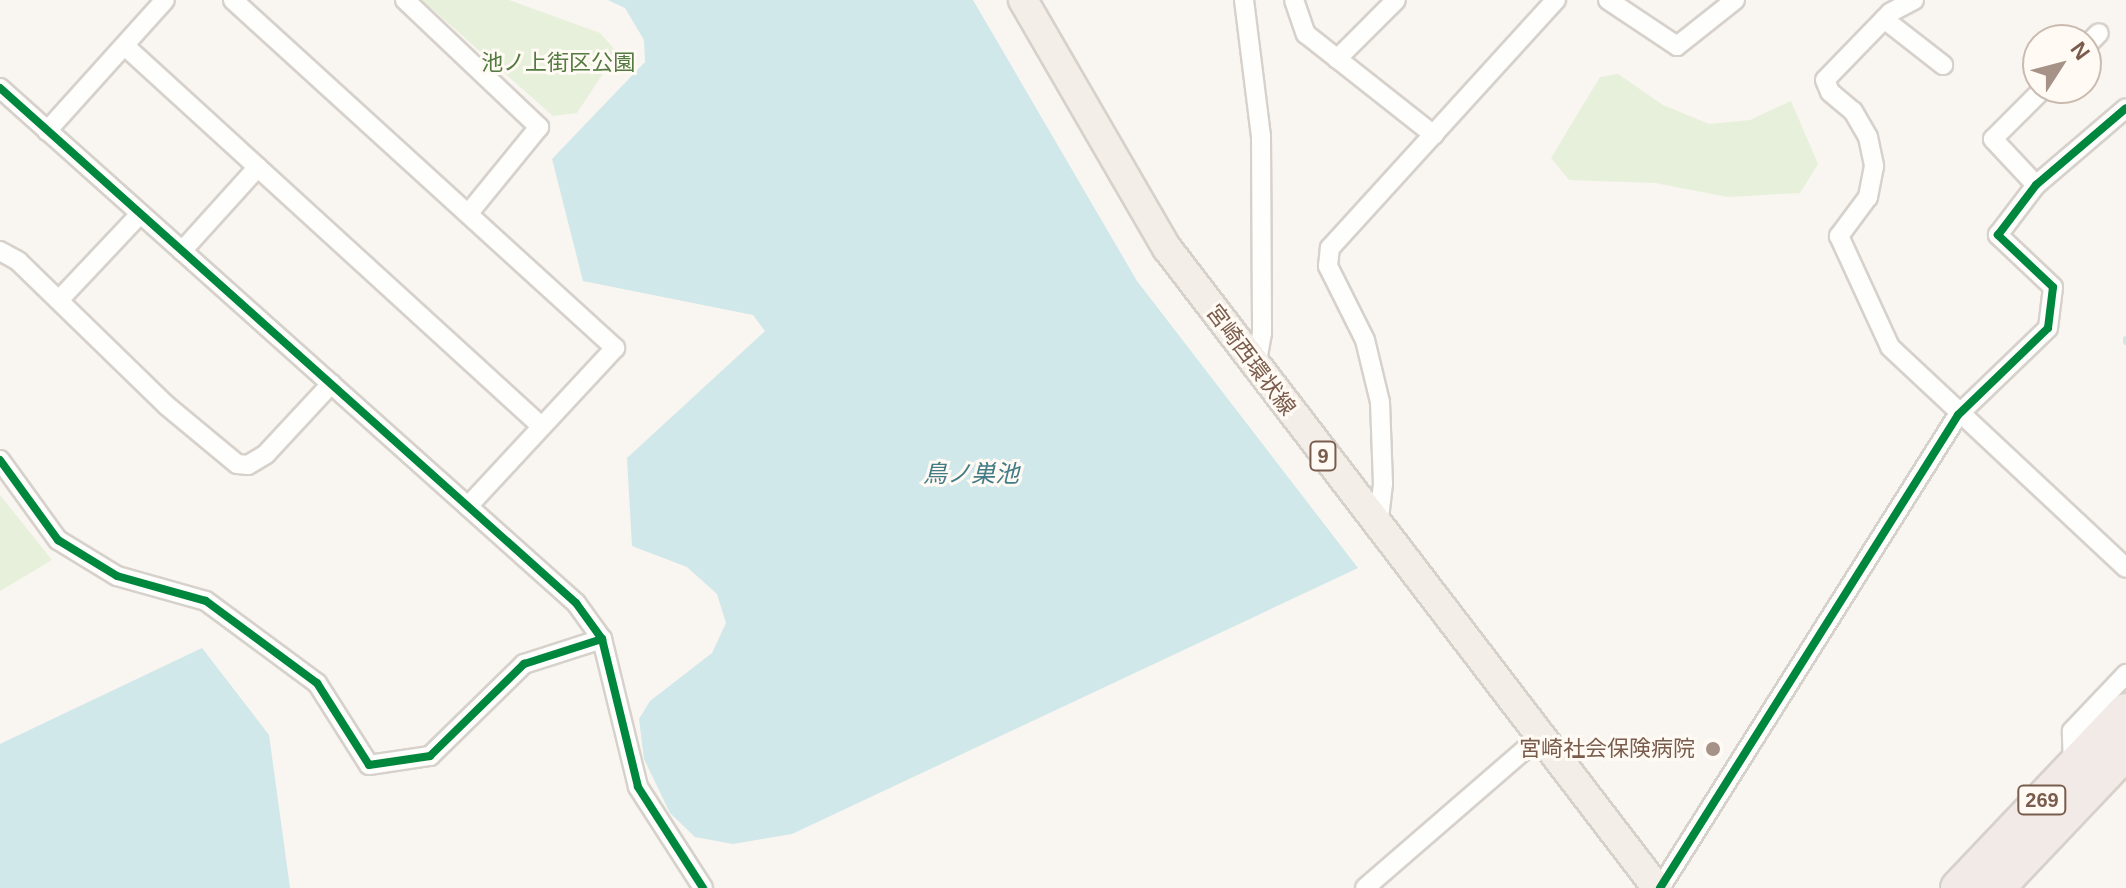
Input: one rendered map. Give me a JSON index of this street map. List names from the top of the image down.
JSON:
{
  "streets": {
    "highway": ["269"],
    "main road": ["宮崎西環状線", "9"]
  },
  "water": ["鳥ノ巣池"],
  "parks": ["池ノ上街区公園"],
  "places": ["宮崎社会保険病院"],
  "north": "top right"
}
